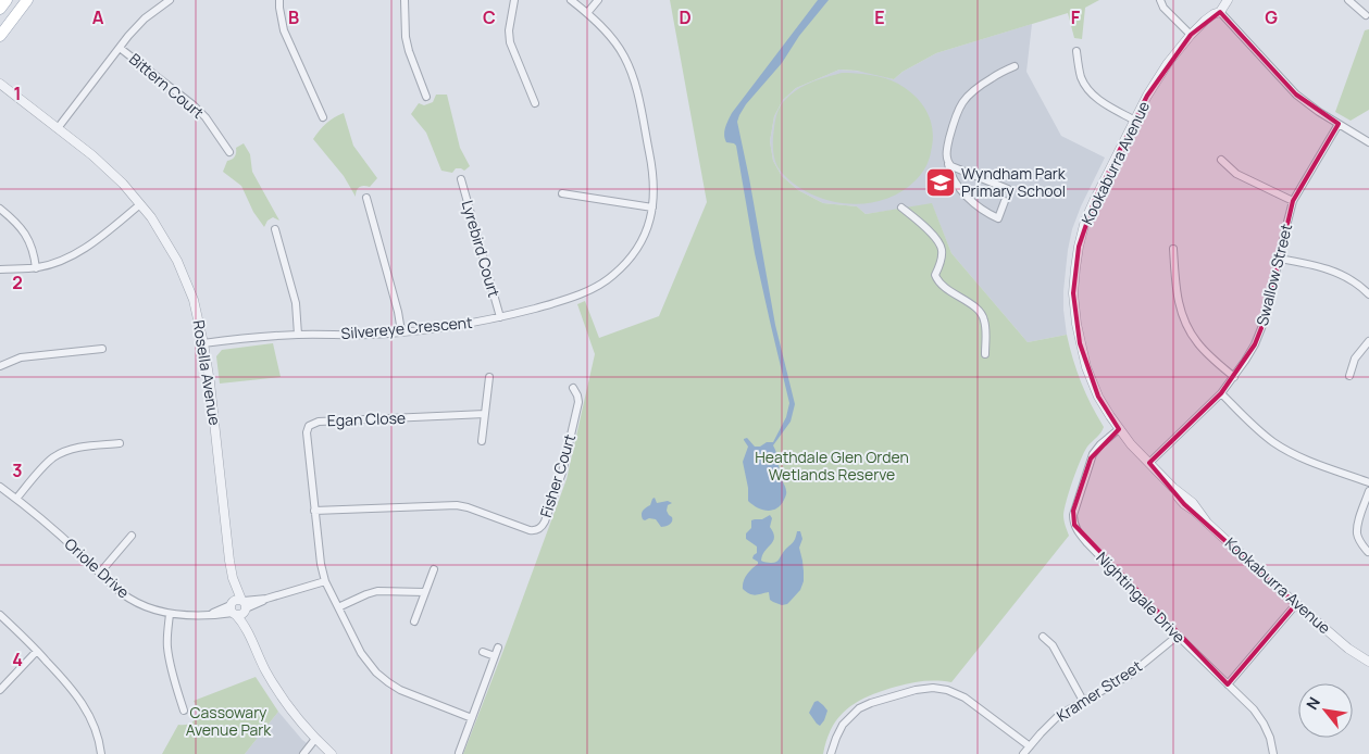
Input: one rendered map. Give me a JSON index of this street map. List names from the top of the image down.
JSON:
{
  "streets": {
    "street": [
      "Bittern Court",
      "Kookaburra Avenue",
      "Lyrebird Court",
      "Swallow Street",
      "Silvereye Crescent",
      "Rosella Avenue",
      "Egan Close",
      "Fisher Court",
      "Oriole Drive",
      "Nightingale Drive",
      "Kramer Street"
    ]
  },
  "crossings": [
    ["Kookaburra Avenue", "Swallow Street"],
    ["Kookaburra Avenue", "Nightingale Drive"],
    ["Lyrebird Court", "Silvereye Crescent"],
    ["Silvereye Crescent", "Rosella Avenue"],
    ["Rosella Avenue", "Oriole Drive"],
    ["Egan Close", "Fisher Court"],
    ["Nightingale Drive", "Kramer Street"]
  ],
  "parks": ["Heathdale Glen Orden Wetlands Reserve", "Cassowary Avenue Park"],
  "places": {
    "school or university": ["Wyndham Park Primary School"]
  },
  "north": "top left",
  "grid": {
    "columns": [
      "A",
      "B",
      "C",
      "D",
      "E",
      "F",
      "G"
    ],
    "rows": [
      "1",
      "2",
      "3",
      "4"
    ]
  }
}
